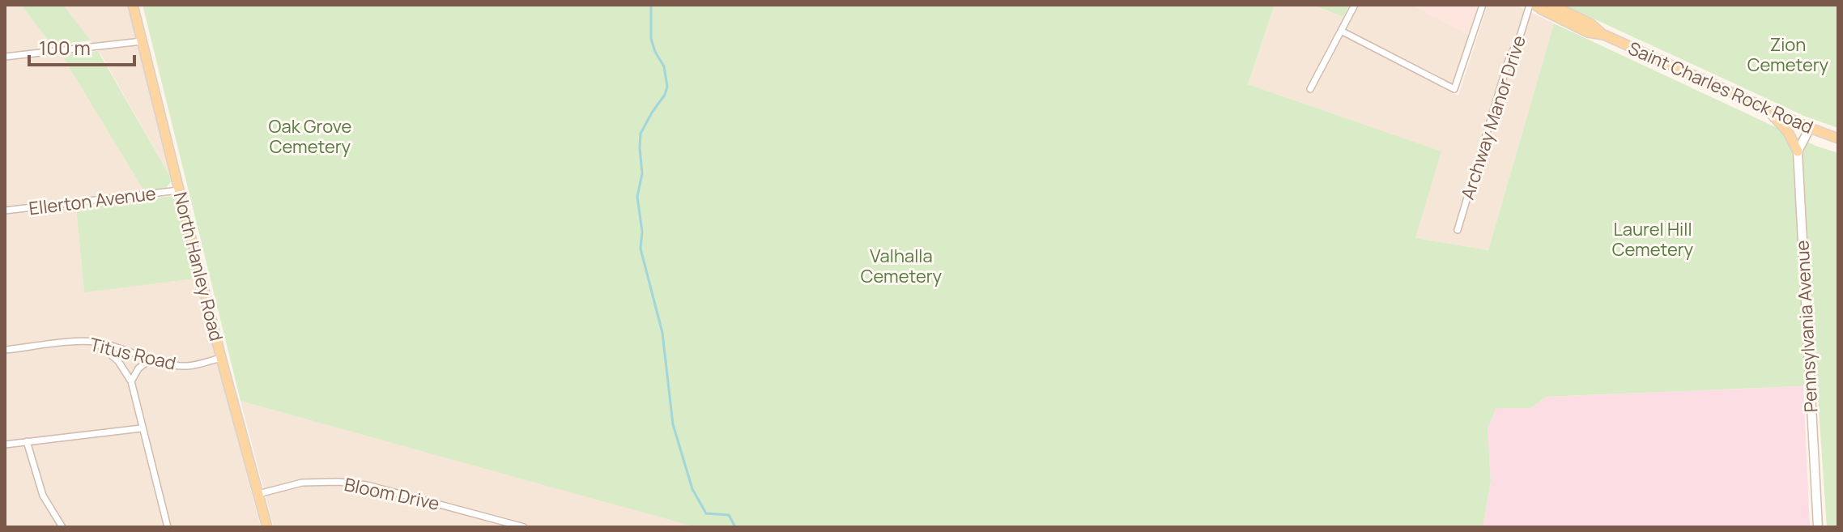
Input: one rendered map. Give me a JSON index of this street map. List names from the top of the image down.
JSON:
{
  "streets": {
    "main road": ["Saint Charles Rock Road", "North Hanley Road"],
    "street": [
      "Archway Manor Drive",
      "Ellerton Avenue",
      "Pennsylvania Avenue",
      "Titus Road",
      "Bloom Drive"
    ]
  },
  "crossings": [
    ["Ellerton Avenue", "North Hanley Road"],
    ["North Hanley Road", "Titus Road"],
    ["North Hanley Road", "Bloom Drive"]
  ],
  "parks": [
    "Zion Cemetery",
    "Oak Grove Cemetery",
    "Laurel Hill Cemetery",
    "Valhalla Cemetery"
  ],
  "scale_bar": "100 m"
}
